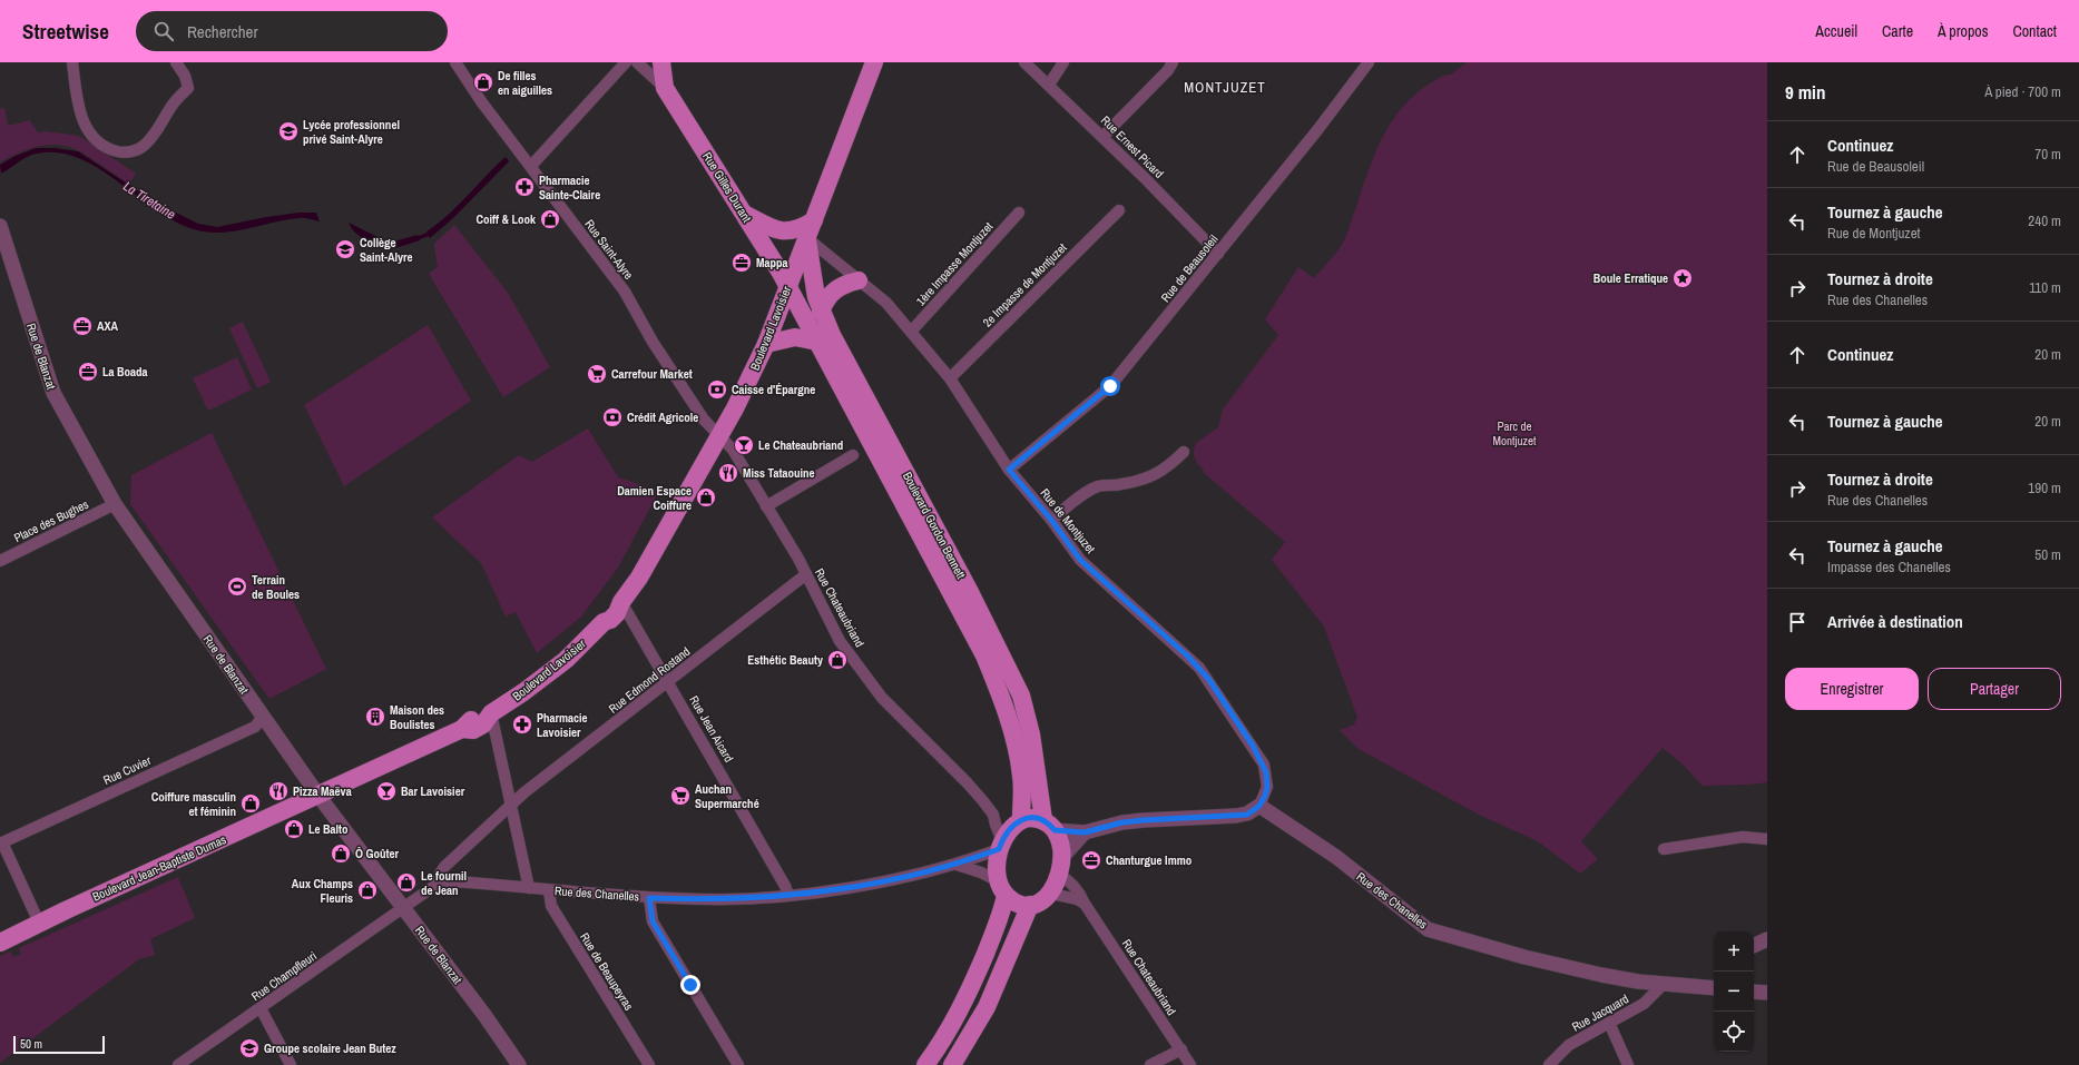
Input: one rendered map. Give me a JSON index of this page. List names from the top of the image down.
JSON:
{
  "streets": {
    "main road": [
      "Rue Gilles Durant",
      "Boulevard Lavoisier",
      "Boulevard Gordon Bennett",
      "Boulevard Jean-Baptiste Dumas"
    ],
    "street": [
      "Rue Ernest Picard",
      "Rue Saint-Alyre",
      "1ère Impasse Montjuzet",
      "Rue de Beausoleil",
      "2e Impasse de Montjuzet",
      "Rue de Blanzat",
      "Place des Bughes",
      "Rue de Montjuzet",
      "Rue Chateaubriand",
      "Rue Edmond Rostand",
      "Rue Jean Aicard",
      "Rue Cuvier",
      "Rue des Chanelles",
      "Rue de Beaupeyras",
      "Rue Champfleuri",
      "Rue Jacquard"
    ]
  },
  "crossings": [
    ["Rue Ernest Picard", "Rue de Beausoleil"],
    ["Rue Gilles Durant", "Boulevard Lavoisier"],
    ["Rue Gilles Durant", "Boulevard Gordon Bennett"],
    ["Rue Saint-Alyre", "Boulevard Lavoisier"],
    ["Rue Saint-Alyre", "Rue Chateaubriand"],
    ["1ère Impasse Montjuzet", "Rue de Montjuzet"],
    ["Rue de Beausoleil", "Rue de Montjuzet"],
    ["2e Impasse de Montjuzet", "Rue de Montjuzet"],
    ["Boulevard Lavoisier", "Rue de Blanzat"],
    ["Boulevard Lavoisier", "Rue de Montjuzet"],
    ["Boulevard Lavoisier", "Boulevard Gordon Bennett"],
    ["Boulevard Lavoisier", "Rue Chateaubriand"],
    ["Boulevard Lavoisier", "Rue Jean Aicard"],
    ["Boulevard Lavoisier", "Boulevard Jean-Baptiste Dumas"],
    ["Rue de Blanzat", "Place des Bughes"],
    ["Rue de Blanzat", "Rue Cuvier"],
    ["Rue de Blanzat", "Boulevard Jean-Baptiste Dumas"],
    ["Rue de Blanzat", "Rue Champfleuri"],
    ["Rue de Montjuzet", "Boulevard Gordon Bennett"],
    ["Rue de Montjuzet", "Rue des Chanelles"],
    ["Boulevard Gordon Bennett", "Rue Chateaubriand"],
    ["Boulevard Gordon Bennett", "Rue des Chanelles"],
    ["Rue Chateaubriand", "Rue Edmond Rostand"],
    ["Rue Chateaubriand", "Rue des Chanelles"],
    ["Rue Edmond Rostand", "Rue Jean Aicard"],
    ["Rue Edmond Rostand", "Rue des Chanelles"],
    ["Rue Jean Aicard", "Rue des Chanelles"],
    ["Rue des Chanelles", "Rue de Beaupeyras"],
    ["Rue des Chanelles", "Rue Jacquard"]
  ],
  "districts": ["MONTJUZET"],
  "water": ["La Tiretaine"],
  "parks": ["Parc de Montjuzet"],
  "places": {
    "shop": [
      "De filles en aiguilles",
      "Coiff & Look",
      "Damien Espace Coiffure",
      "Esthétic Beauty",
      "Coiffure masculin et féminin",
      "Le Balto",
      "Ô Goûter",
      "Le fournil de Jean",
      "Aux Champs Fleuris"
    ],
    "school or university": ["Lycée professionnel privé Saint-Alyre", "Collège Saint-Alyre", "Groupe scolaire Jean Butez"],
    "pharmacy": ["Pharmacie Sainte-Claire", "Pharmacie Lavoisier"],
    "office": [
      "Mappa",
      "AXA",
      "La Boada",
      "Chanturgue Immo"
    ],
    "place": ["Boule Erratique"],
    "supermarket": ["Carrefour Market", "Auchan Supermarché"],
    "bank": ["Caisse d'Épargne", "Crédit Agricole"],
    "bar": ["Le Chateaubriand", "Bar Lavoisier"],
    "restaurant": ["Miss Tataouine", "Pizza Maëva"],
    "sports": ["Terrain de Boules"],
    "building": ["Maison des Boulistes"]
  },
  "scale_bar": "50 m",
  "page": {
    "header": "Streetwise",
    "search": "Rechercher",
    "nav": [
      "Accueil",
      "Carte",
      "À propos",
      "Contact"
    ],
    "heading": ["9 min", "À pied · 700 m"],
    "list": [
      ["Continuez", "Rue de Beausoleil", "70 m"],
      ["Tournez à gauche", "Rue de Montjuzet", "240 m"],
      ["Tournez à droite", "Rue des Chanelles", "110 m"],
      ["Continuez", "20 m"],
      ["Tournez à gauche", "20 m"],
      ["Tournez à droite", "Rue des Chanelles", "190 m"],
      ["Tournez à gauche", "Impasse des Chanelles", "50 m"],
      "Arrivée à destination"
    ],
    "buttons": ["Enregistrer", "Partager"],
    "map_buttons": ["+", "−"],
    "scale": "50 m"
  }
}
